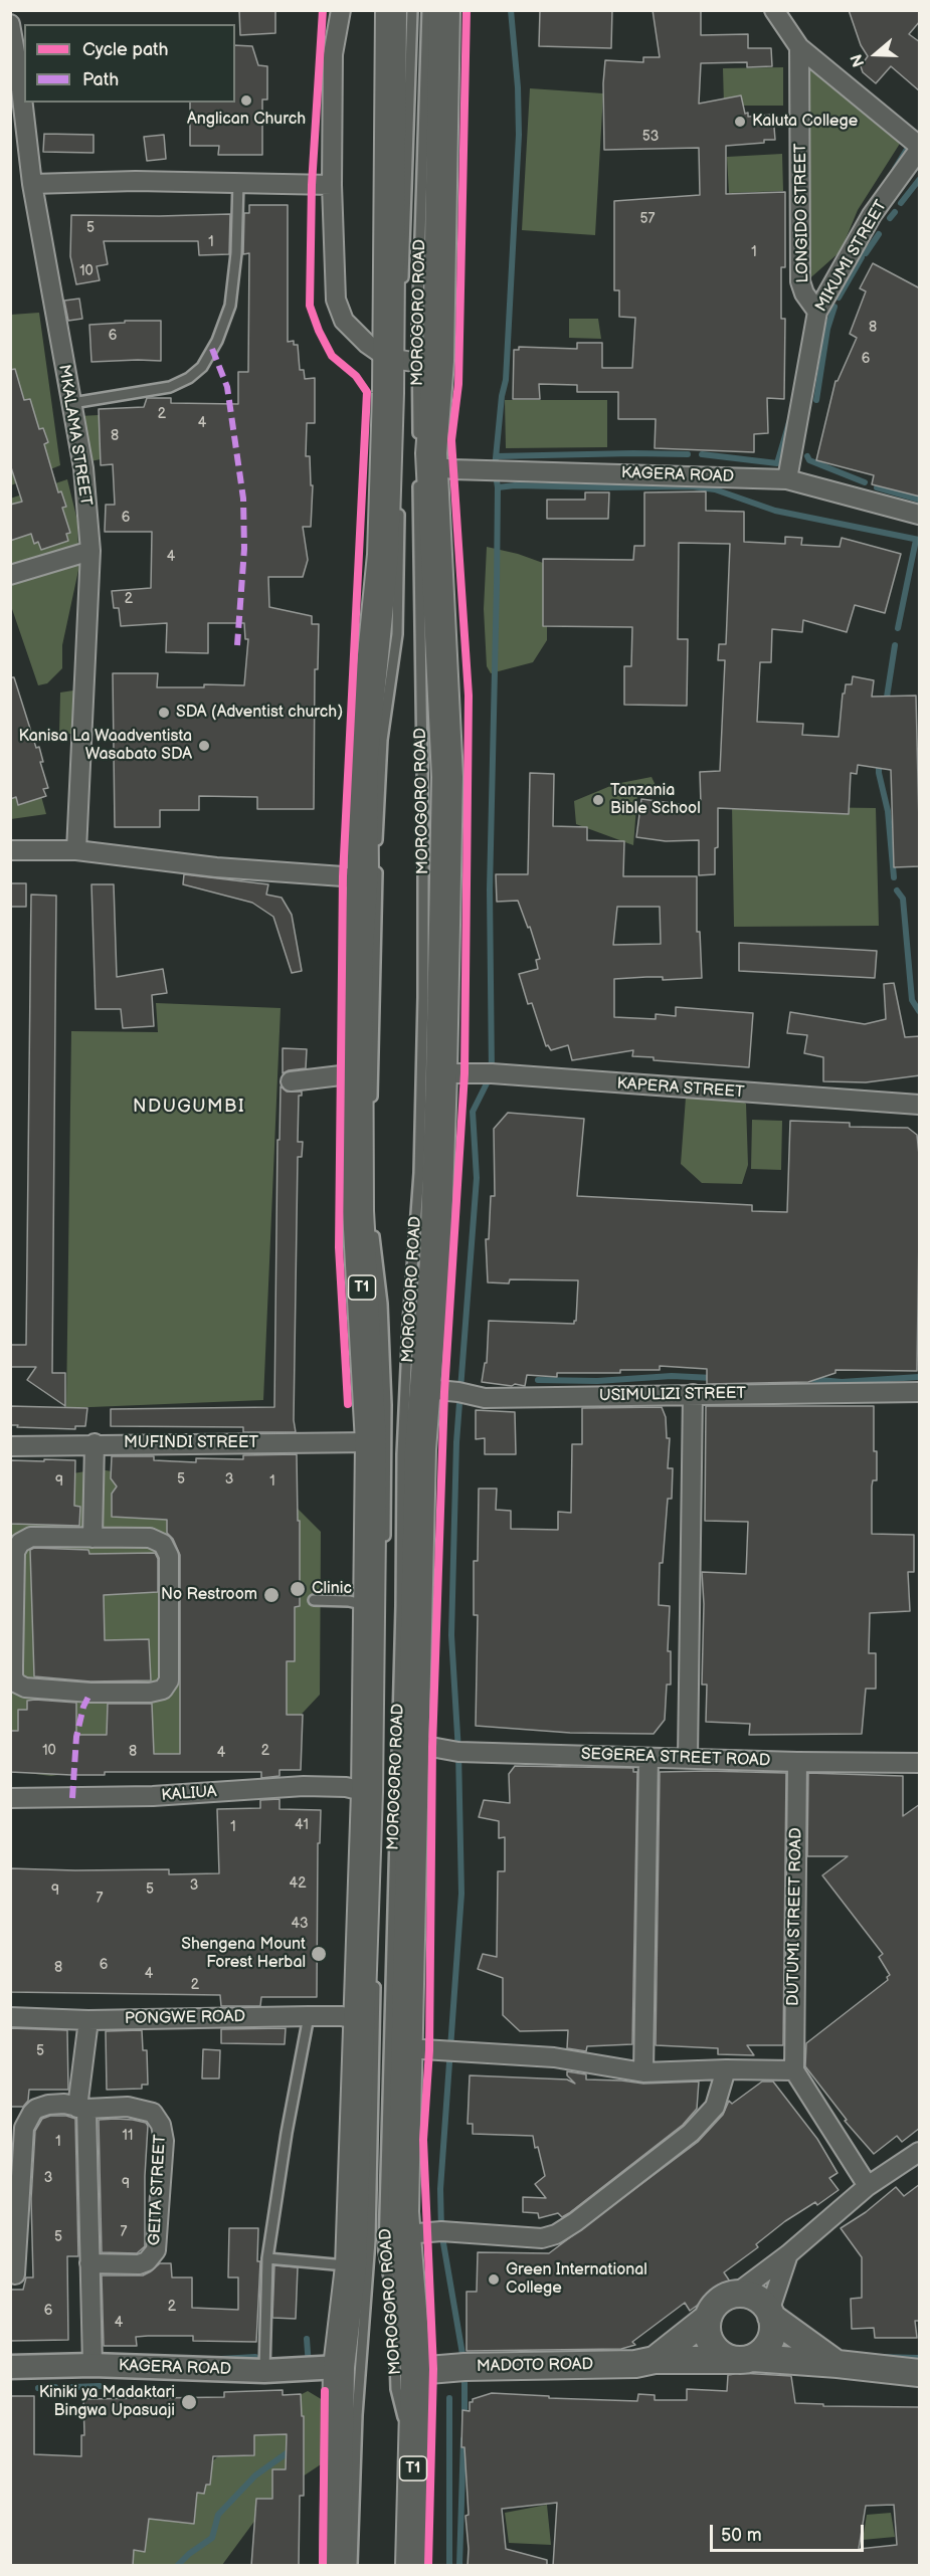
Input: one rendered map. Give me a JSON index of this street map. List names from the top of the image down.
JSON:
{
  "streets": {
    "highway": ["MOROGORO ROAD", "T1"],
    "main road": ["MADOTO ROAD"],
    "street": [
      "LONGIDO STREET",
      "MIKUMI STREET",
      "MKALAMA STREET",
      "KAGERA ROAD",
      "KAPERA STREET",
      "USIMULIZI STREET",
      "MUFINDI STREET",
      "SEGEREA STREET ROAD",
      "KALIUA",
      "DUTUMI STREET ROAD",
      "PONGWE ROAD",
      "GEITA STREET"
    ]
  },
  "crossings": [
    ["LONGIDO STREET", "MIKUMI STREET"],
    ["MIKUMI STREET", "KAGERA ROAD"],
    ["MOROGORO ROAD", "KAGERA ROAD"],
    ["MOROGORO ROAD", "KAPERA STREET"],
    ["MOROGORO ROAD", "USIMULIZI STREET"],
    ["MOROGORO ROAD", "MUFINDI STREET"],
    ["MOROGORO ROAD", "SEGEREA STREET ROAD"],
    ["MOROGORO ROAD", "KALIUA"],
    ["MOROGORO ROAD", "PONGWE ROAD"],
    ["MOROGORO ROAD", "MADOTO ROAD"],
    ["SEGEREA STREET ROAD", "DUTUMI STREET ROAD"]
  ],
  "districts": ["NDUGUMBI"],
  "places": [
    "Anglican Church",
    "Kaluta College",
    "SDA (Adventist church)",
    "Kanisa La Waadventista Wasabato SDA",
    "Tanzania Bible School",
    "Clinic",
    "No Restroom",
    "Shengena Mount Forest Herbal",
    "Green International College",
    "Kiniki ya Madaktari Bingwa Upasuaji"
  ],
  "house_numbers": [
    "53",
    "57",
    "5",
    "1",
    "1",
    "10",
    "8",
    "6",
    "6",
    "2",
    "4",
    "8",
    "6",
    "4",
    "2",
    "5",
    "3",
    "9",
    "1",
    "10",
    "2",
    "8",
    "4",
    "41",
    "1",
    "42",
    "3",
    "5",
    "9",
    "7",
    "43",
    "6",
    "8",
    "4",
    "2",
    "5",
    "11",
    "1",
    "3",
    "9",
    "7",
    "5",
    "2",
    "6",
    "4"
  ],
  "legend": ["Cycle path", "Path"],
  "scale_bar": "50 m",
  "north": "left"
}
